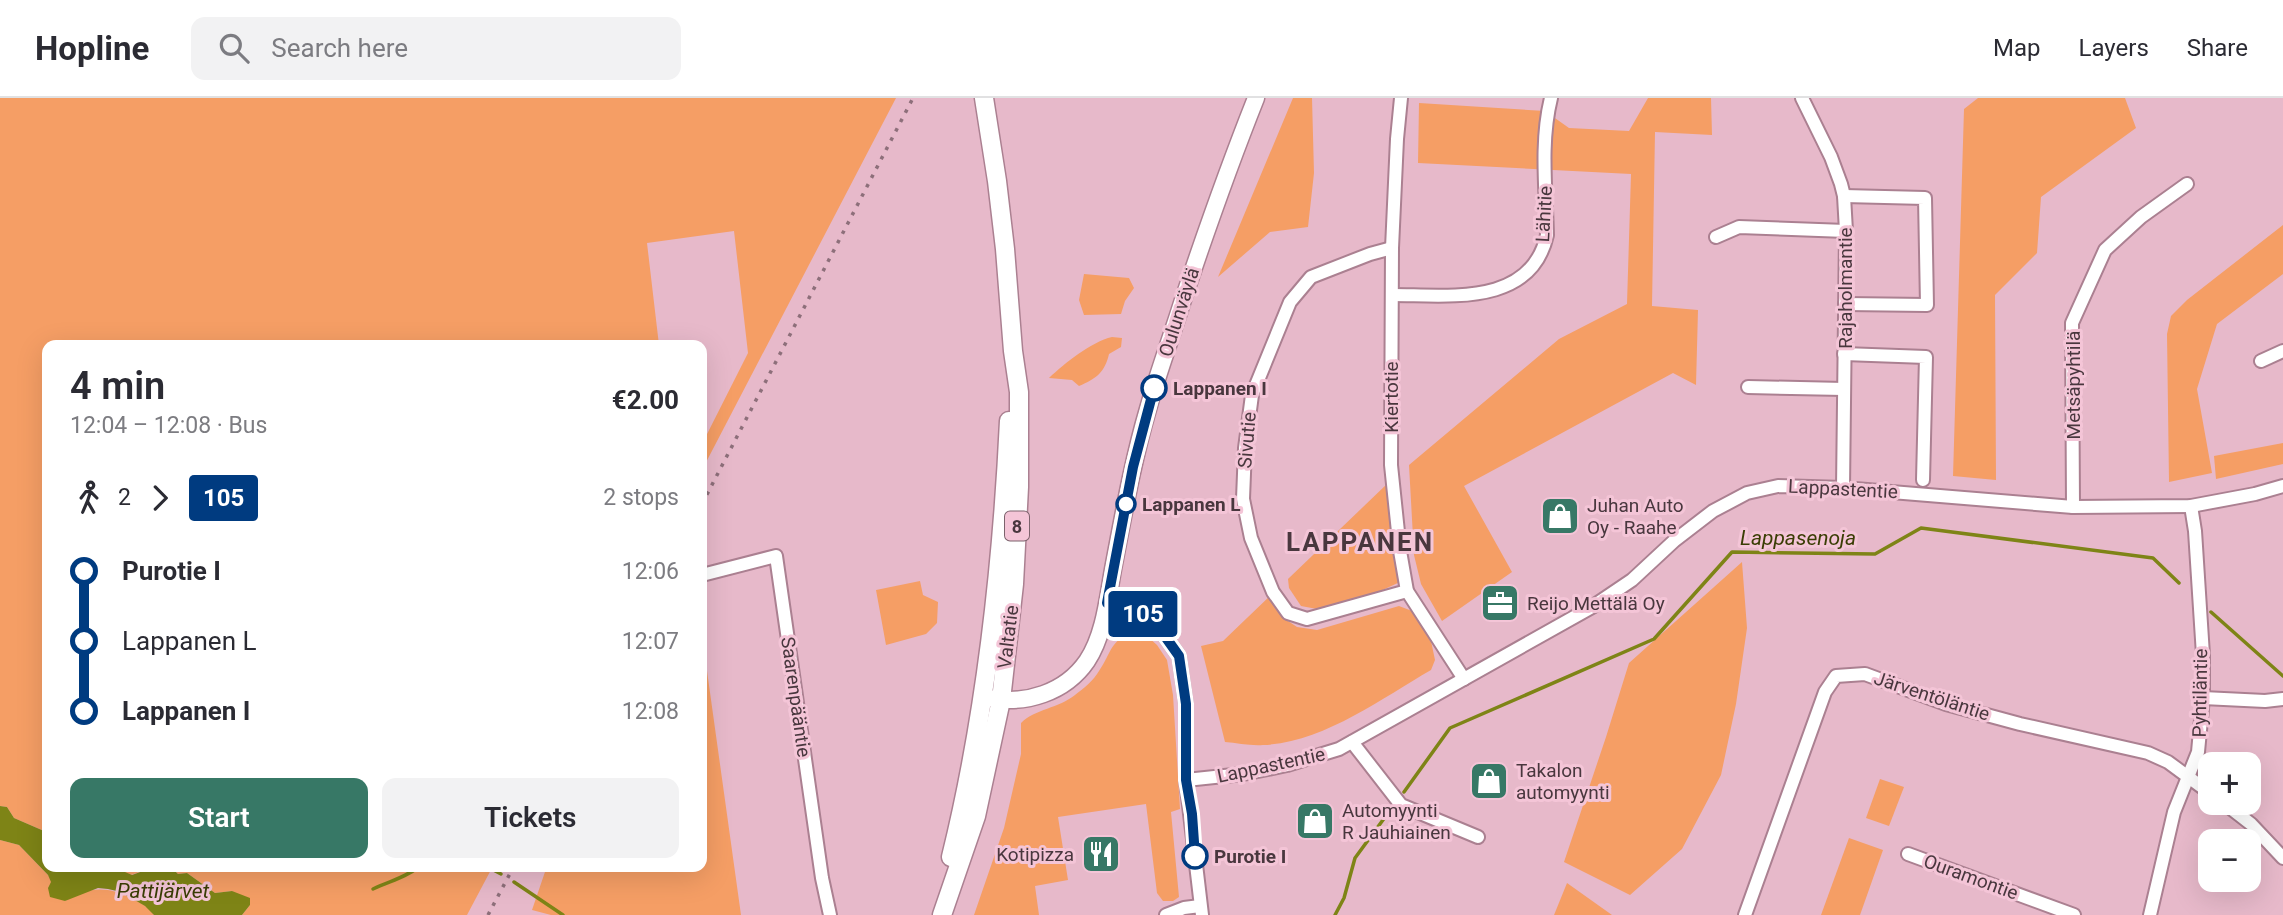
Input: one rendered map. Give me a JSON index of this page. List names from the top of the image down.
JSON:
{
  "streets": {
    "highway": ["8", "Valtatie"],
    "main road": ["Oulunväylä"],
    "street": [
      "Lähitie",
      "Rajaholmantie",
      "Metsäpyhtilä",
      "Kiertotie",
      "Sivutie",
      "Lappastentie",
      "Pyhtiläntie",
      "Järventöläntie",
      "Saarenpääntie",
      "Ouramontie"
    ]
  },
  "crossings": [
    ["Lähitie", "Kiertotie"],
    ["Rajaholmantie", "Lappastentie"],
    ["Oulunväylä", "Valtatie"],
    ["Metsäpyhtilä", "Lappastentie"],
    ["Kiertotie", "Sivutie"],
    ["Kiertotie", "Lappastentie"],
    ["Lappastentie", "Pyhtiläntie"],
    ["Pyhtiläntie", "Järventöläntie"]
  ],
  "districts": ["LAPPANEN"],
  "water": ["Lappasenoja", "Pattijärvet"],
  "places": {
    "other": ["Lappanen I", "Lappanen L", "Purotie I"],
    "shop": ["Juhan Auto Oy - Raahe", "Takalon automyynti", "Automyynti R Jauhiainen"],
    "office": ["Reijo Mettälä Oy"],
    "restaurant": ["Kotipizza"]
  },
  "lines": ["bus line 105"],
  "page": {
    "header": "Hopline",
    "search": "Search here",
    "nav": ["Map", "Layers", "Share"],
    "on_map": "105",
    "heading": ["4 min", "12:04 – 12:08 · Bus", "€2.00"],
    "legs": ["2", "105", "2 stops"],
    "list": [
      {
        "name": "Purotie I",
        "value": "12:06"
      },
      {
        "name": "Lappanen L",
        "value": "12:07"
      },
      {
        "name": "Lappanen I",
        "value": "12:08"
      }
    ],
    "map_buttons": ["+", "−"],
    "buttons": ["Start", "Tickets"]
  }
}
